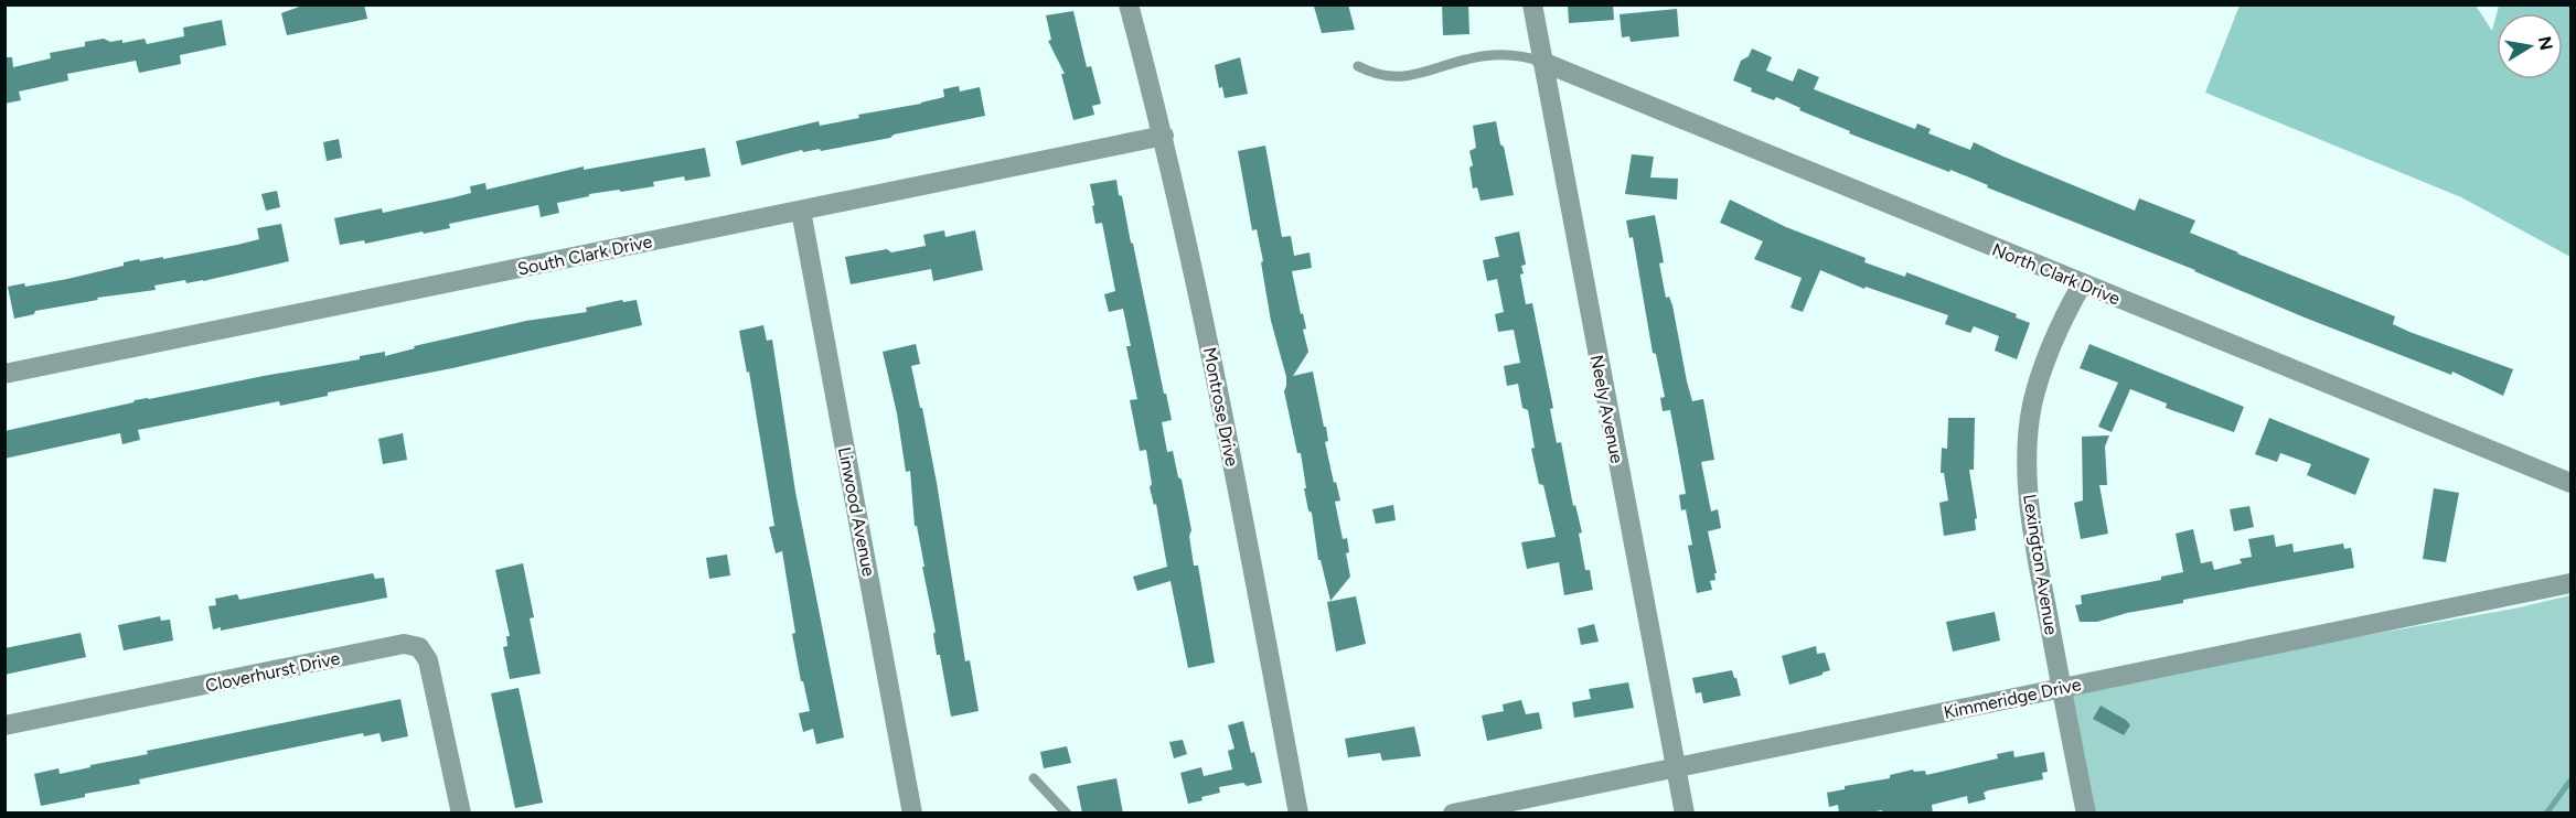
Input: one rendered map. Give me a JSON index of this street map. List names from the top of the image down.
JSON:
{
  "streets": {
    "street": [
      "South Clark Drive",
      "North Clark Drive",
      "Montrose Drive",
      "Neely Avenue",
      "Linwood Avenue",
      "Lexington Avenue",
      "Cloverhurst Drive",
      "Kimmeridge Drive"
    ]
  },
  "crossings": [
    ["South Clark Drive", "Montrose Drive"],
    ["South Clark Drive", "Linwood Avenue"],
    ["North Clark Drive", "Neely Avenue"],
    ["North Clark Drive", "Lexington Avenue"],
    ["Neely Avenue", "Kimmeridge Drive"],
    ["Lexington Avenue", "Kimmeridge Drive"]
  ],
  "north": "right"
}
